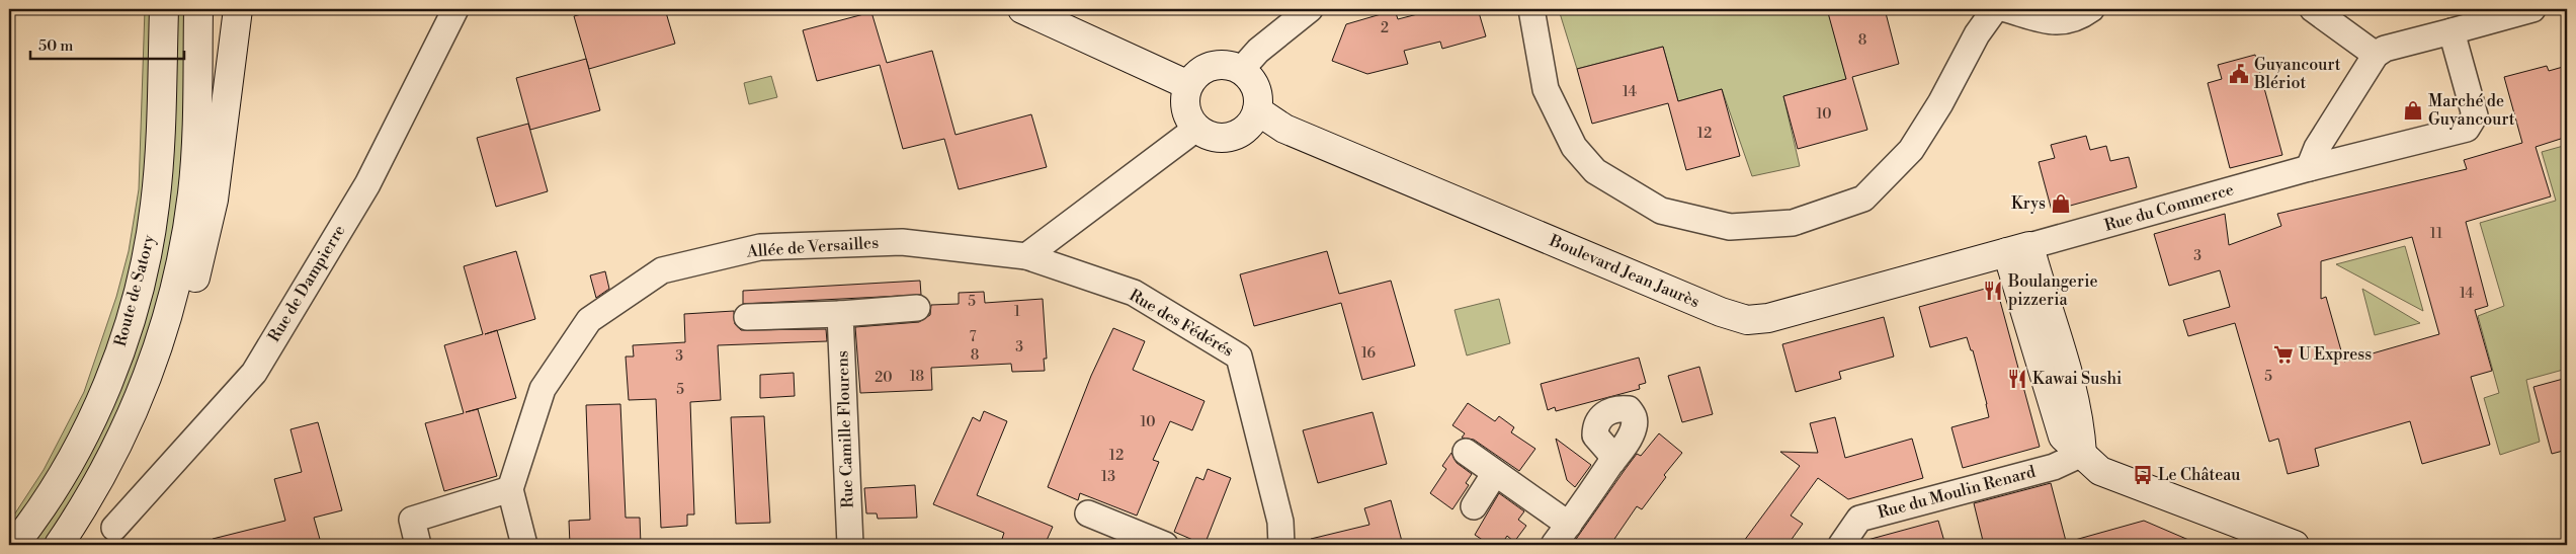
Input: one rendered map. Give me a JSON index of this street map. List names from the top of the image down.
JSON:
{
  "streets": {
    "street": [
      "Rue du Commerce",
      "Allée de Versailles",
      "Boulevard Jean Jaurès",
      "Rue de Dampierre",
      "Route de Satory",
      "Rue des Fédérés",
      "Rue Camille Flourens",
      "Rue du Moulin Renard"
    ]
  },
  "crossings": [
    ["Rue du Commerce", "Boulevard Jean Jaurès"],
    ["Allée de Versailles", "Rue des Fédérés"]
  ],
  "places": {
    "public building": ["Guyancourt Blériot"],
    "shop": ["Marché de Guyancourt", "Krys"],
    "restaurant": ["Boulangerie pizzeria", "Kawai Sushi"],
    "supermarket": ["U Express"],
    "bus stop": ["Le Château"]
  },
  "house_numbers": [
    "2",
    "8",
    "14",
    "10",
    "12",
    "11",
    "3",
    "14",
    "5",
    "1",
    "7",
    "3",
    "16",
    "8",
    "3",
    "18",
    "5",
    "20",
    "5",
    "10",
    "12",
    "13"
  ],
  "scale_bar": "50 m"
}
